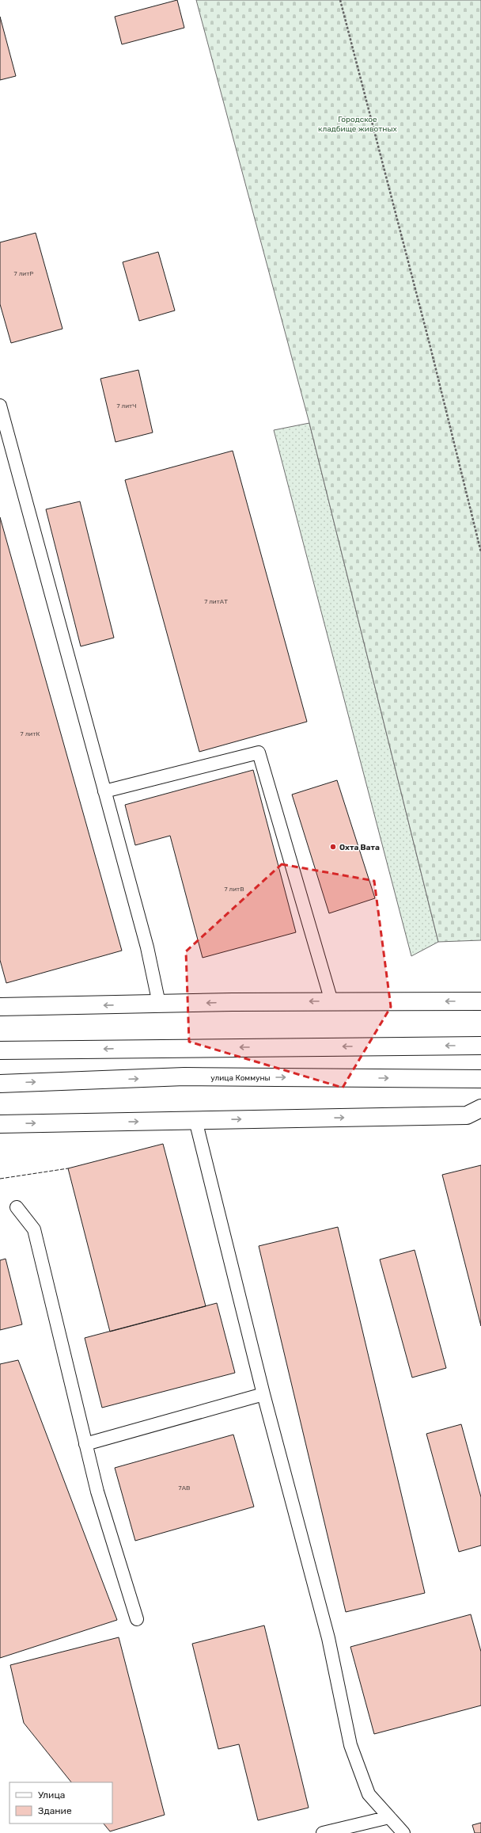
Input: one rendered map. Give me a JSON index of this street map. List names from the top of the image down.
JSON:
{
  "streets": {
    "street": ["улица Коммуны"]
  },
  "parks": ["Городское кладбище животных"],
  "places": ["Охта Вата"],
  "house_numbers": [
    "7 литР",
    "7 литЧ",
    "7 литАТ",
    "7 литК",
    "7 литВ",
    "7АВ"
  ],
  "legend": ["Улица", "Здание"]
}
